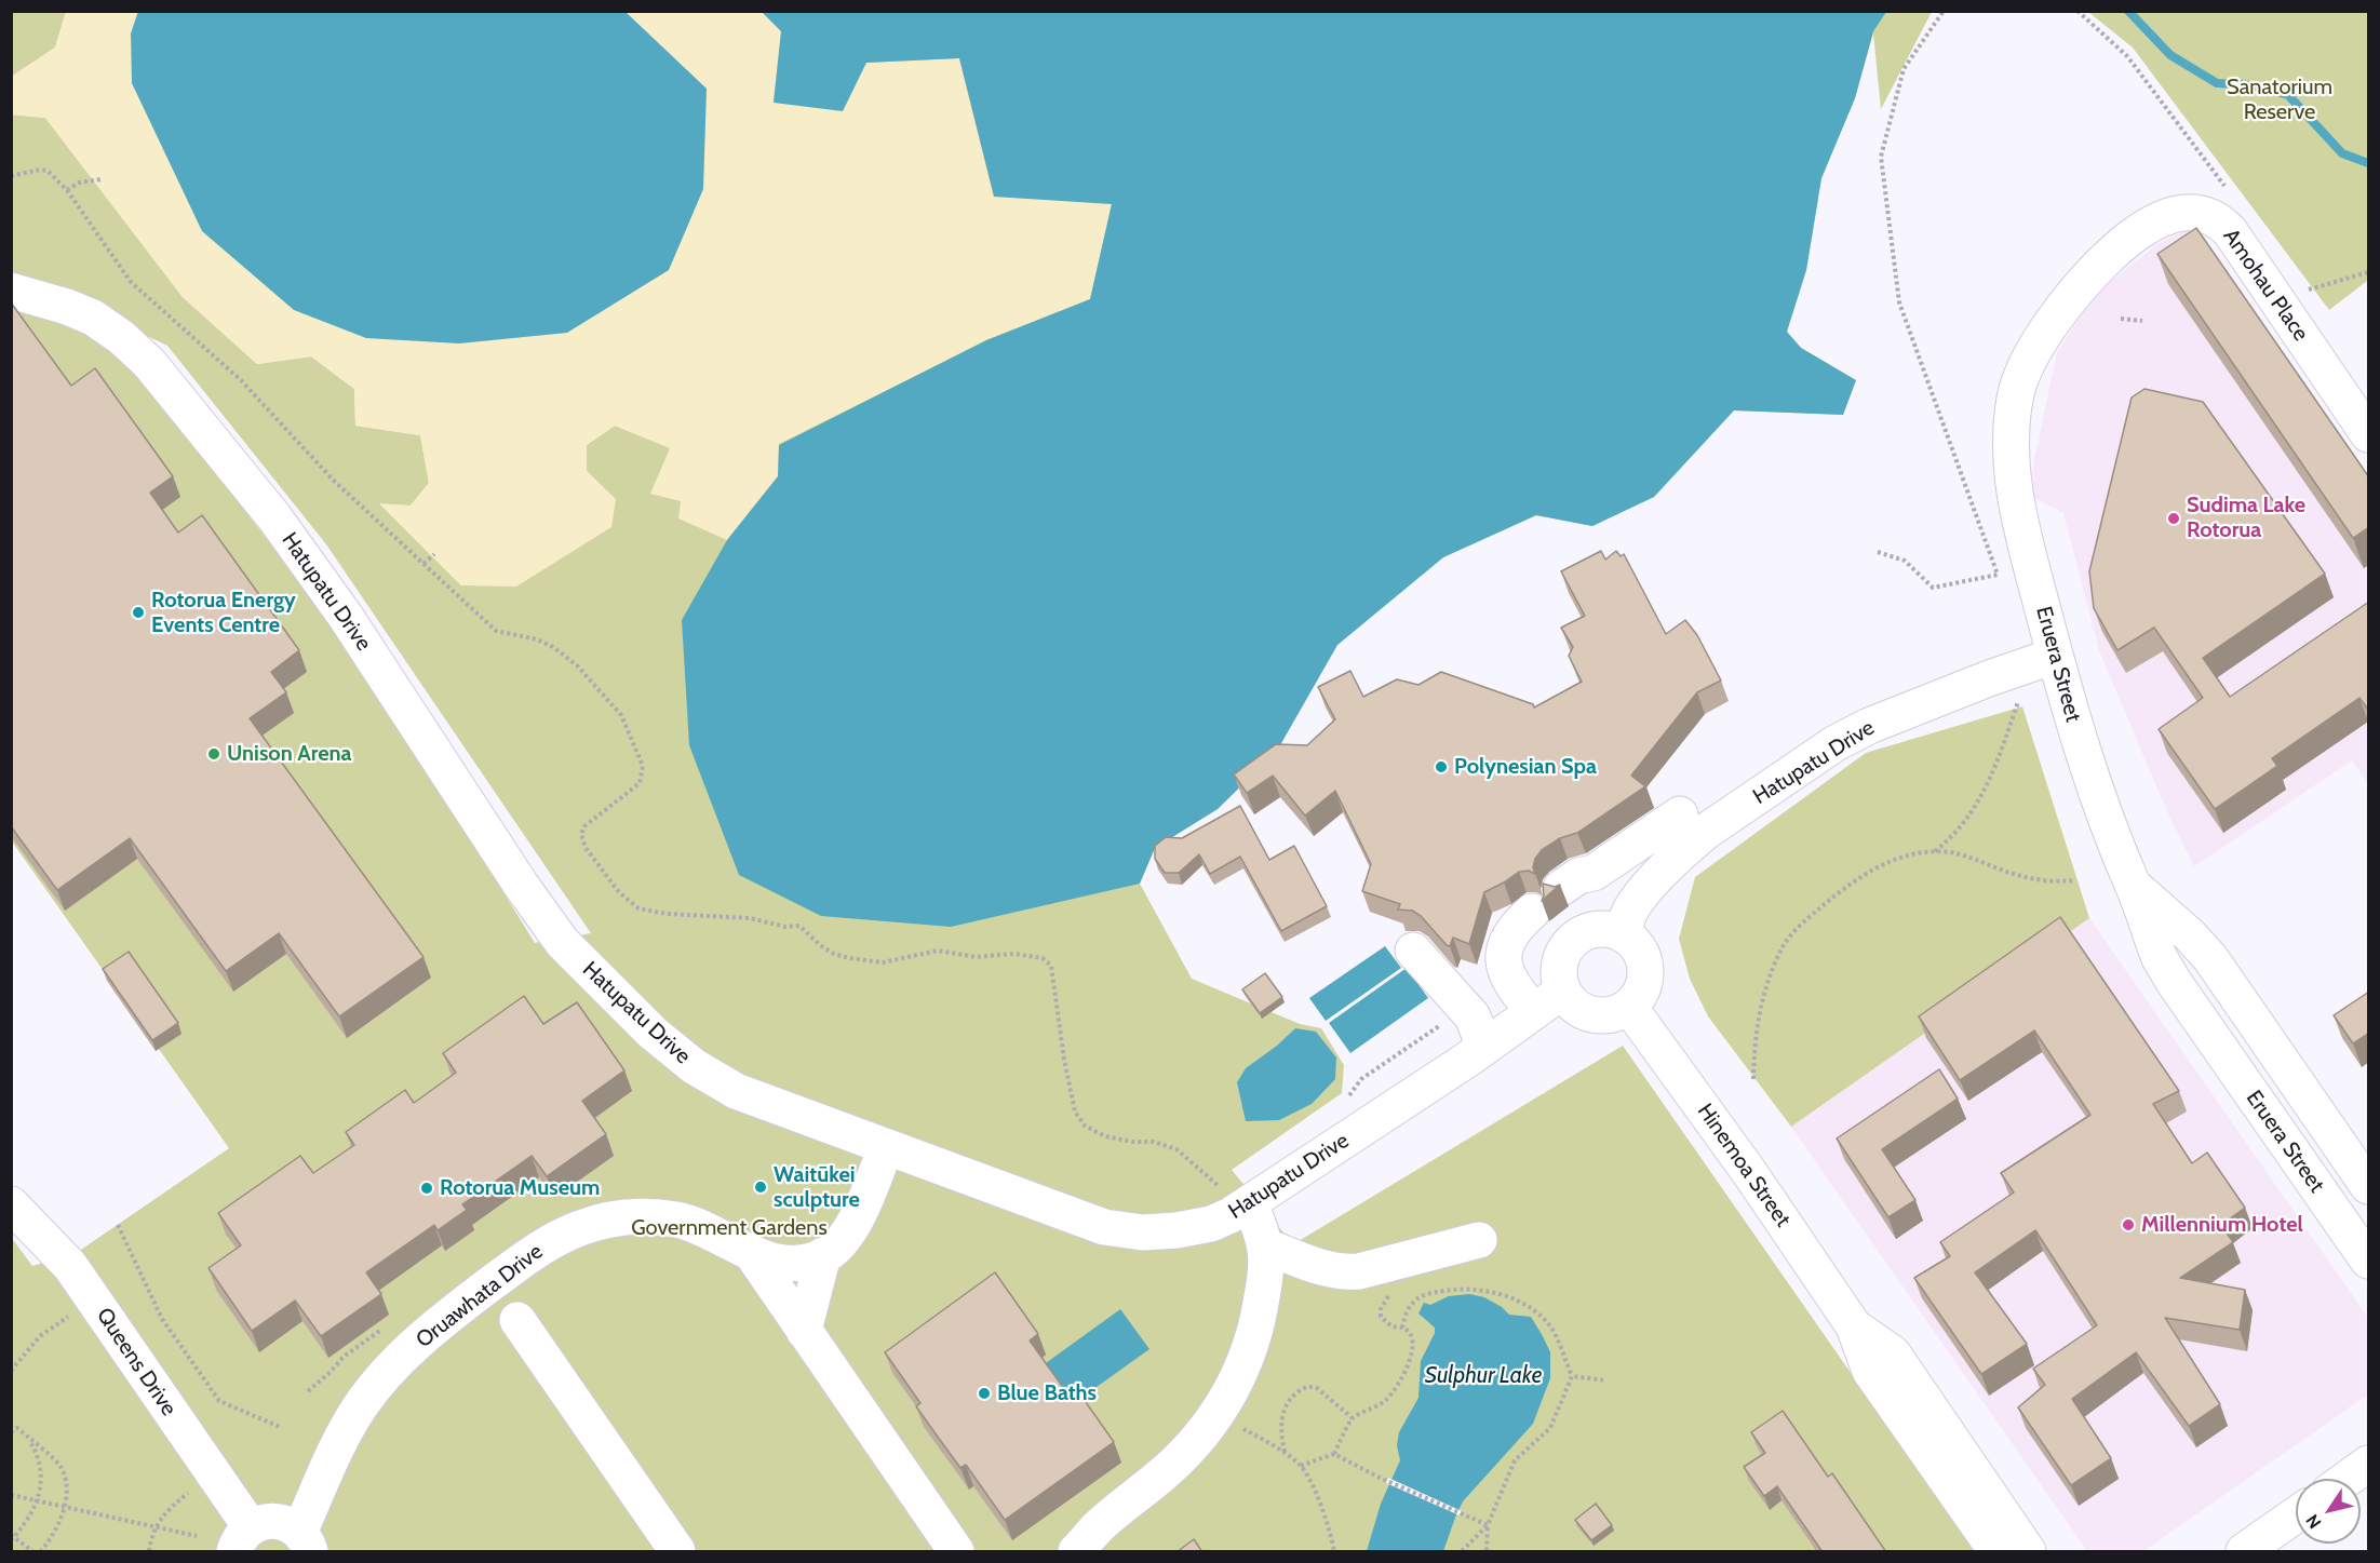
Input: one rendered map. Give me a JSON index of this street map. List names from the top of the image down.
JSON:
{
  "streets": {
    "street": [
      "Amohau Place",
      "Hatupatu Drive",
      "Eruera Street",
      "Hinemoa Street",
      "Oruawhata Drive",
      "Queens Drive"
    ]
  },
  "crossings": [
    ["Amohau Place", "Eruera Street"],
    ["Hatupatu Drive", "Eruera Street"],
    ["Hatupatu Drive", "Hinemoa Street"]
  ],
  "water": ["Sulphur Lake"],
  "parks": ["Sanatorium Reserve", "Government Gardens"],
  "places": [
    "Sudima Lake Rotorua",
    "Rotorua Energy Events Centre",
    "Unison Arena",
    "Polynesian Spa",
    "Waitūkei sculpture",
    "Rotorua Museum",
    "Millennium Hotel",
    "Blue Baths"
  ],
  "north": "bottom left"
}
